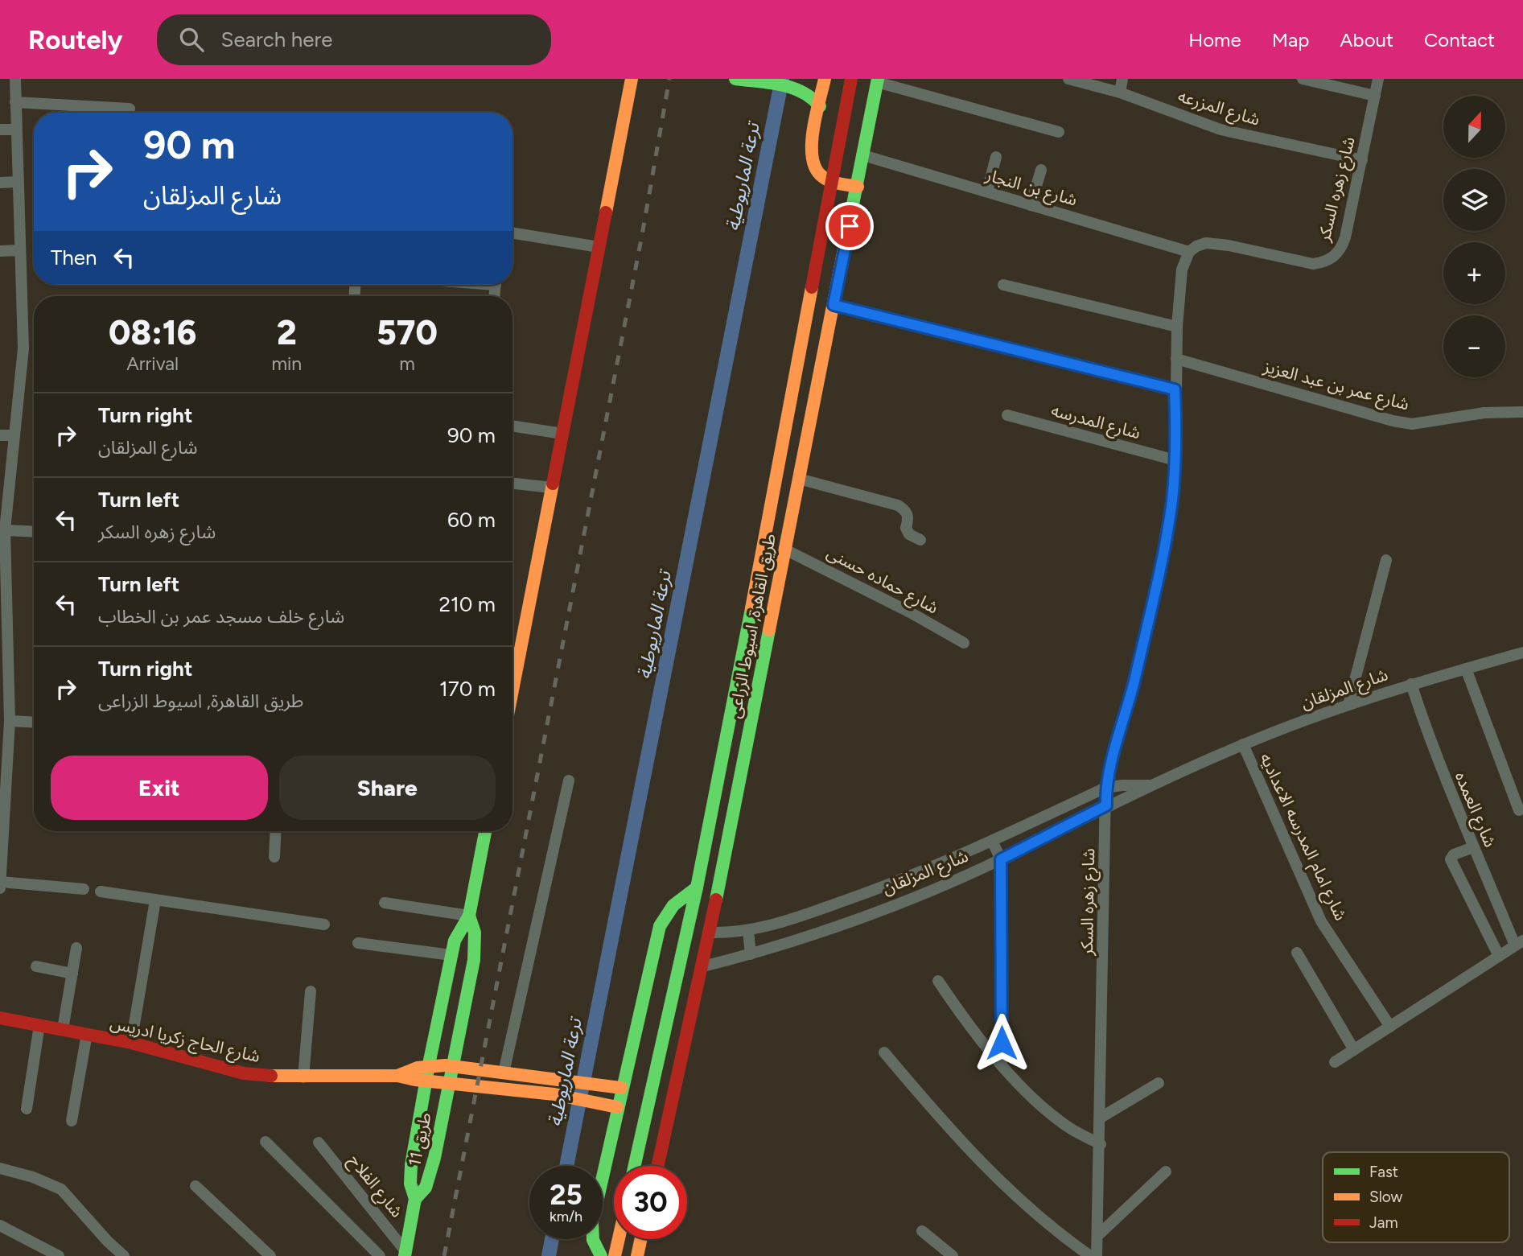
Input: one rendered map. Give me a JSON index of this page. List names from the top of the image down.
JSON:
{
  "streets": {
    "main road": ["طريق القاهرة, اسيوط الزراعى", "شارع الحاج زكريا ادريس", "طريق 11"],
    "street": [
      "شارع المزرعه",
      "شارع بن النجار",
      "شارع زهره السكر",
      "شارع عمر بن عبد العزيز",
      "شارع المدرسه",
      "شارع حماده حسنى",
      "شارع المزلقان",
      "شارع العمده",
      "شارع امام المدرسه الاعداديه",
      "شارع الفلاح"
    ]
  },
  "crossings": [
    ["شارع المزرعه", "شارع زهره السكر"],
    ["شارع بن النجار", "شارع زهره السكر"],
    ["شارع بن النجار", "طريق القاهرة, اسيوط الزراعى"],
    ["شارع زهره السكر", "شارع عمر بن عبد العزيز"],
    ["شارع زهره السكر", "شارع المدرسه"],
    ["شارع زهره السكر", "شارع المزلقان"],
    ["شارع حماده حسنى", "طريق القاهرة, اسيوط الزراعى"],
    ["طريق القاهرة, اسيوط الزراعى", "شارع المزلقان"],
    ["شارع المزلقان", "شارع العمده"],
    ["شارع المزلقان", "شارع امام المدرسه الاعداديه"],
    ["شارع الحاج زكريا ادريس", "طريق 11"],
    ["طريق 11", "شارع الفلاح"]
  ],
  "water": ["ترعة الماريوطية"],
  "legend": ["Fast", "Slow", "Jam"],
  "north": "top",
  "page": {
    "header": "Routely",
    "search": "Search here",
    "nav": [
      "Home",
      "Map",
      "About",
      "Contact"
    ],
    "map_buttons": ["+", "−"],
    "turn": ["90 m", "شارع المزلقان"],
    "then": "Then",
    "eta": [
      "08:16",
      "Arrival",
      "2",
      "min",
      "570",
      "m"
    ],
    "list": [
      {
        "name": "Turn right",
        "note": "شارع المزلقان",
        "value": "90 m"
      },
      {
        "name": "Turn left",
        "note": "شارع زهره السكر",
        "value": "60 m"
      },
      {
        "name": "Turn left",
        "note": "شارع خلف مسجد عمر بن الخطاب",
        "value": "210 m"
      },
      {
        "name": "Turn right",
        "note": "طريق القاهرة, اسيوط الزراعى",
        "value": "170 m"
      }
    ],
    "buttons": ["Exit", "Share"],
    "speed": "25 km/h",
    "limit": "30"
  }
}
